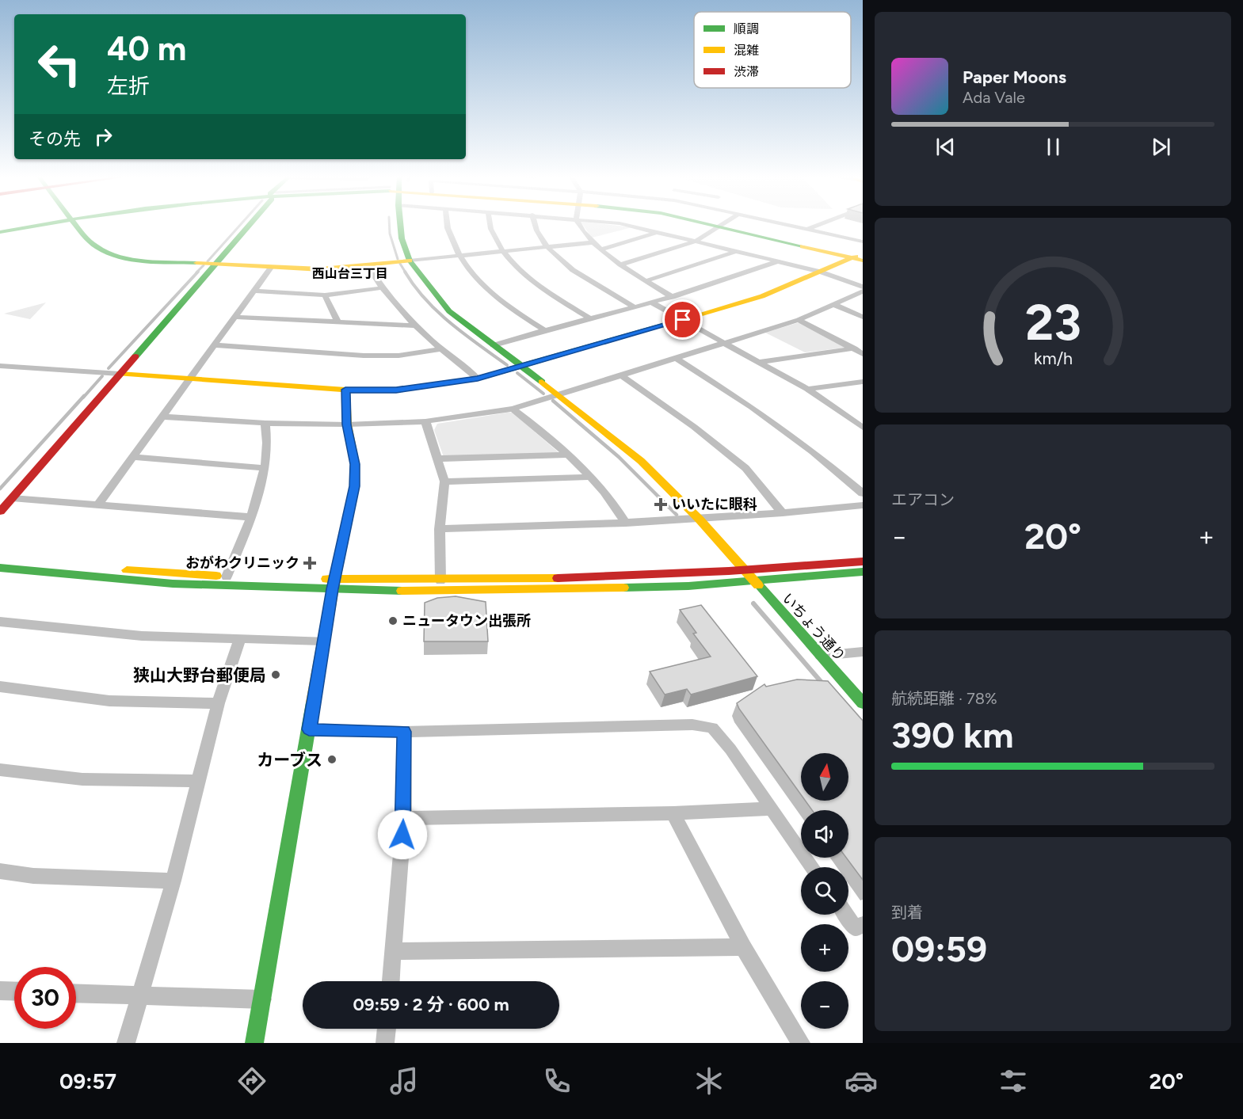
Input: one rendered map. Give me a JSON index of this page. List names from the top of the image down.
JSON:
{
  "streets": {
    "street": ["いちょう通り"]
  },
  "districts": ["西山台三丁目"],
  "places": {
    "health": ["いいたに眼科", "おがわクリニック"],
    "other": ["ニュータウン出張所", "狭山大野台郵便局", "カーブス"]
  },
  "legend": ["順調", "混雑", "渋滞"],
  "north": "top",
  "page": {
    "turn": ["40 m", "左折"],
    "song": ["Paper Moons", "Ada Vale"],
    "then": "その先",
    "tile": [
      "エアコン",
      ["航続距離 · 78%", "390 km"],
      ["到着", "09:59"]
    ],
    "heat": ["−", "20°", "+"],
    "map_buttons": ["+", "−"],
    "limit": "30",
    "trip": "09:59 · 2 分 · 600 m",
    "tabs": ["09:57", "20°"],
    "gauge": ["23", "km/h"]
  }
}
